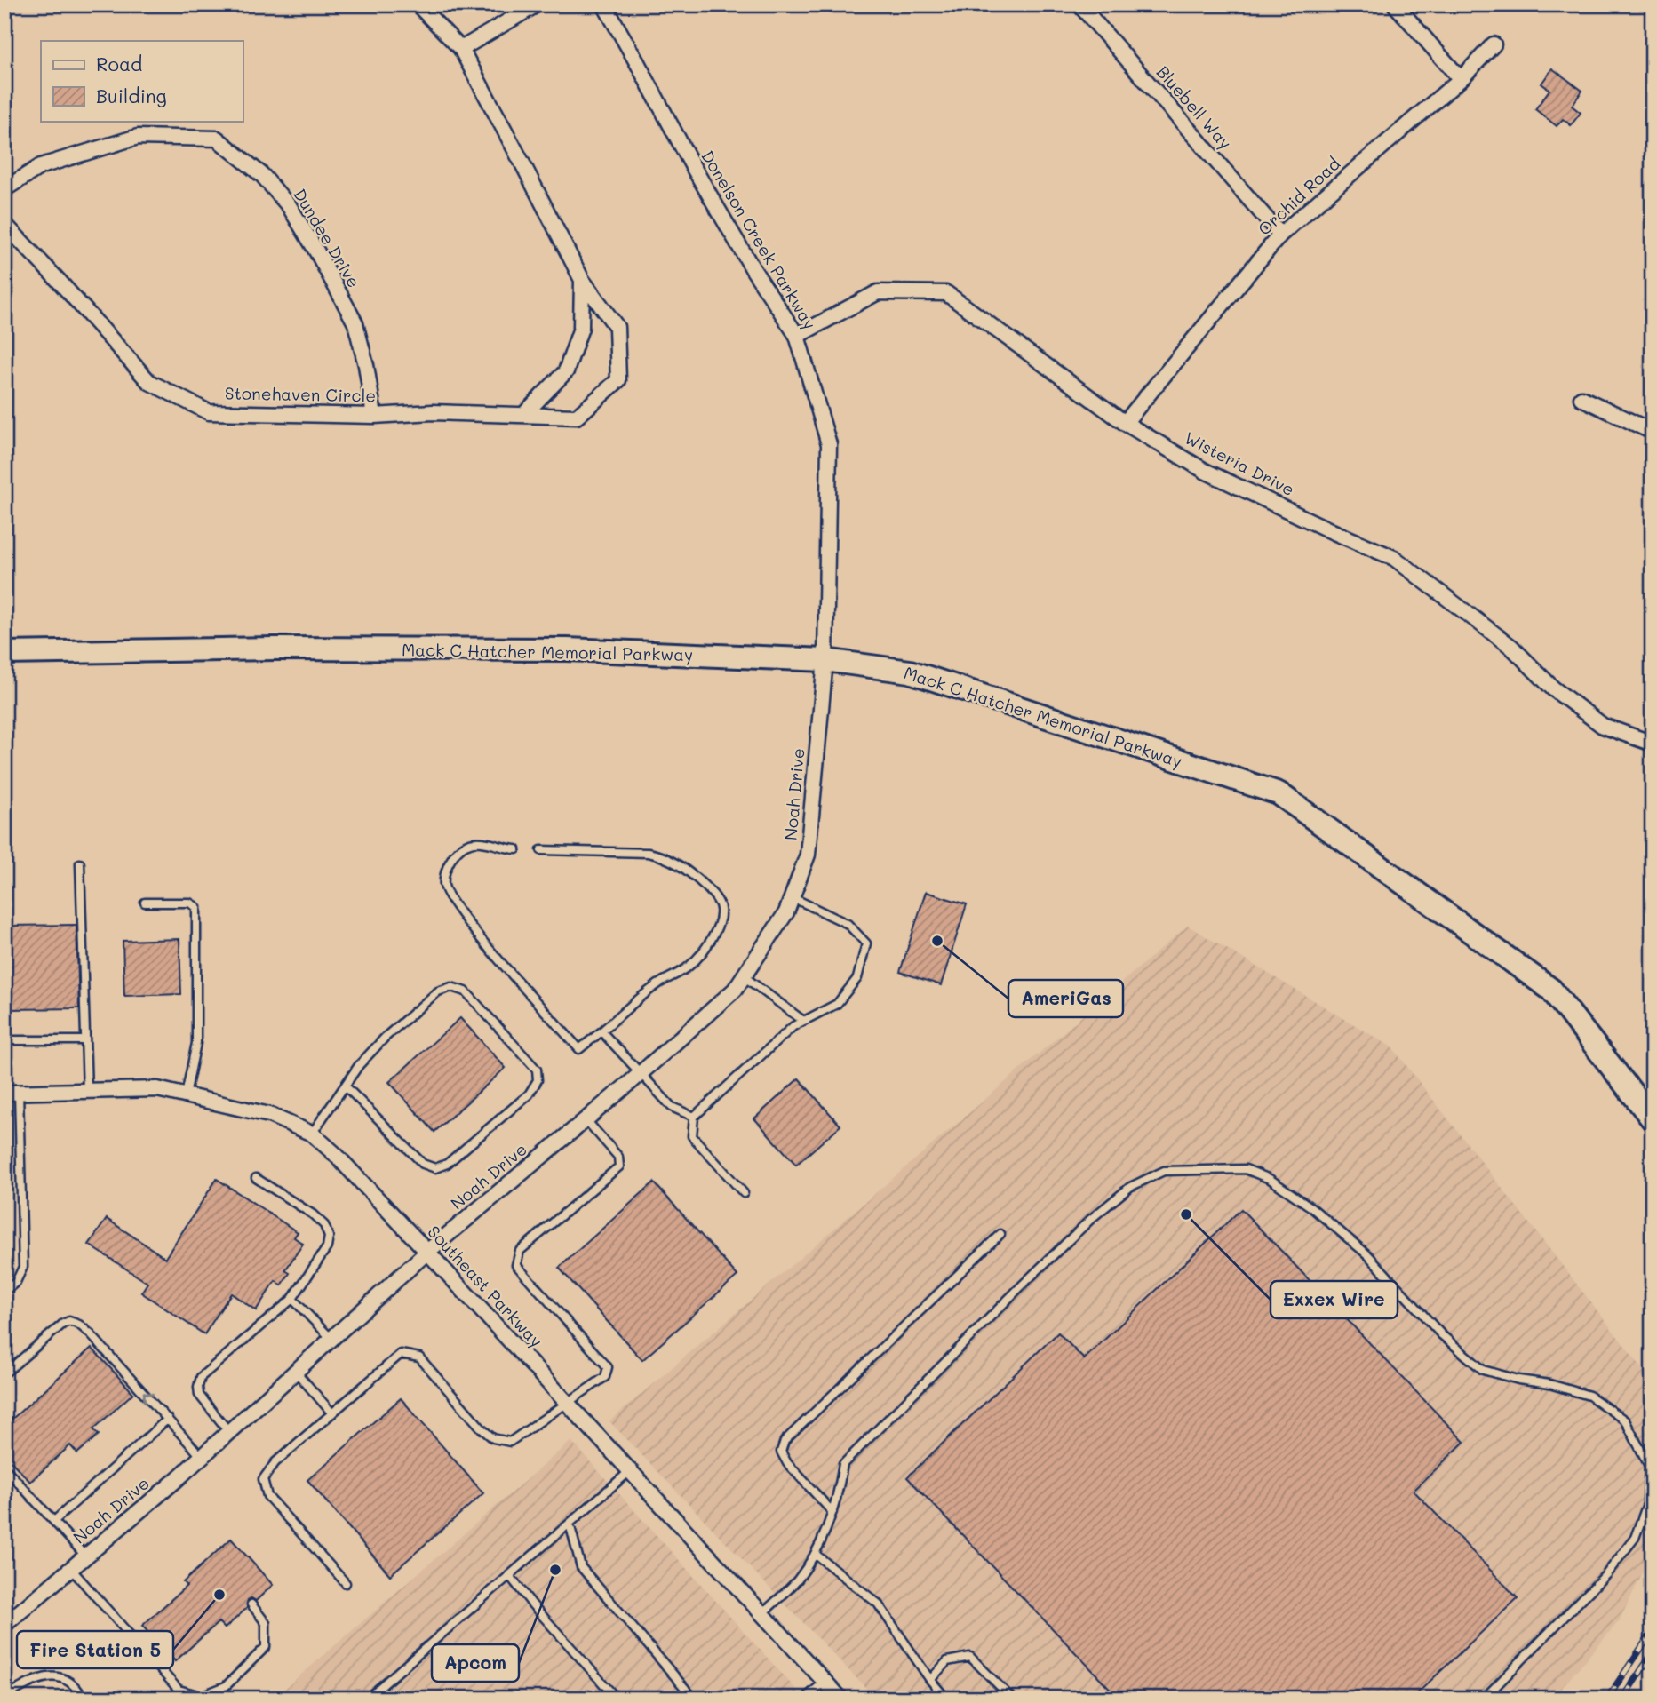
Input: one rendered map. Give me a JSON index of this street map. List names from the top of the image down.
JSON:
{
  "streets": {
    "main road": ["Mack C Hatcher Memorial Parkway"],
    "street": [
      "Bluebell Way",
      "Orchid Road",
      "Dundee Drive",
      "Donelson Creek Parkway",
      "Stonehaven Circle",
      "Wisteria Drive",
      "Noah Drive",
      "Southeast Parkway"
    ]
  },
  "crossings": [
    ["Bluebell Way", "Orchid Road"],
    ["Orchid Road", "Wisteria Drive"],
    ["Dundee Drive", "Stonehaven Circle"],
    ["Donelson Creek Parkway", "Wisteria Drive"],
    ["Donelson Creek Parkway", "Mack C Hatcher Memorial Parkway"],
    ["Donelson Creek Parkway", "Noah Drive"],
    ["Mack C Hatcher Memorial Parkway", "Noah Drive"],
    ["Noah Drive", "Southeast Parkway"]
  ],
  "places": [
    "AmeriGas",
    "Exxex Wire",
    "Apcom",
    "Fire Station 5"
  ],
  "legend": ["Road", "Building"]
}
